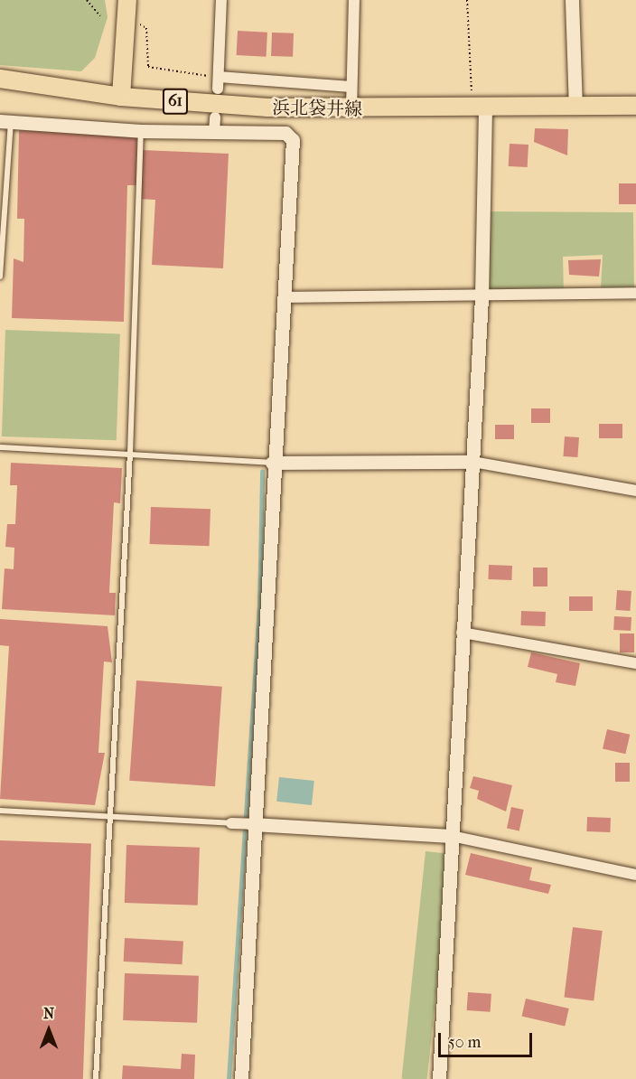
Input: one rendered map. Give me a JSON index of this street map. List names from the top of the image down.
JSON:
{
  "streets": {
    "main road": ["61", "浜北袋井線"]
  },
  "scale_bar": "50 m",
  "north": "top"
}
